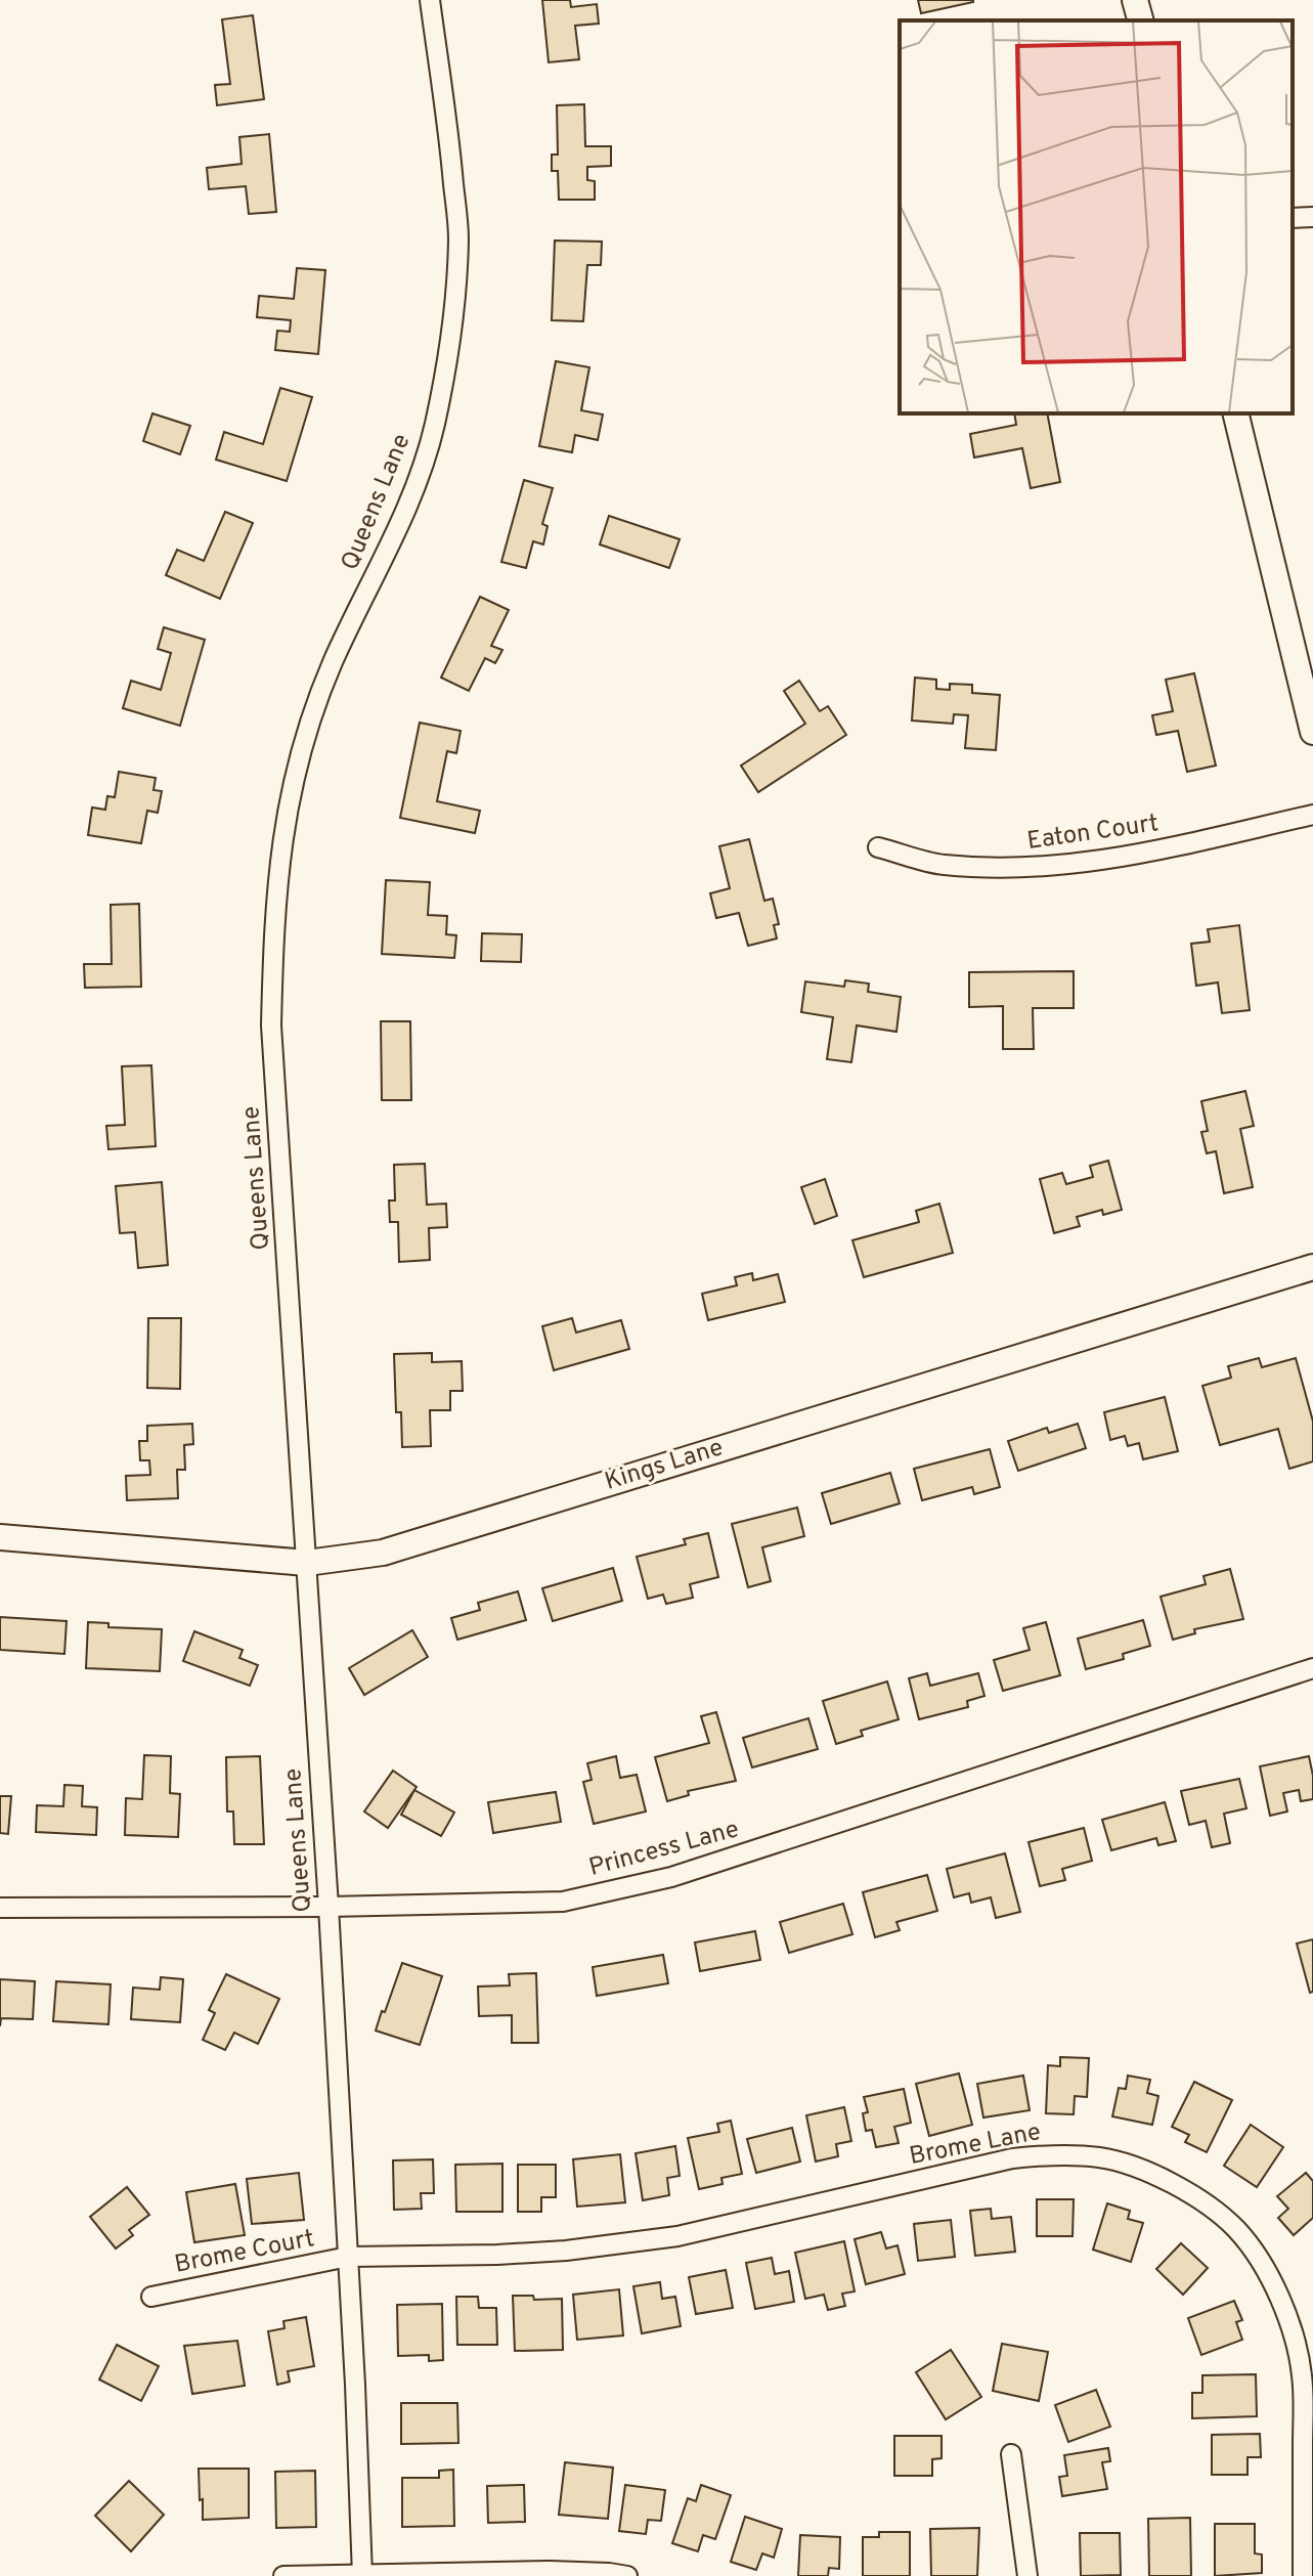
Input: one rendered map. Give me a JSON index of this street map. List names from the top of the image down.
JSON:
{
  "streets": {
    "street": [
      "Queens Lane",
      "Eaton Court",
      "Kings Lane",
      "Princess Lane",
      "Brome Lane",
      "Brome Court"
    ]
  },
  "crossings": [
    ["Queens Lane", "Kings Lane"],
    ["Queens Lane", "Princess Lane"],
    ["Queens Lane", "Brome Lane"],
    ["Queens Lane", "Brome Court"],
    ["Brome Lane", "Brome Court"]
  ]
}
